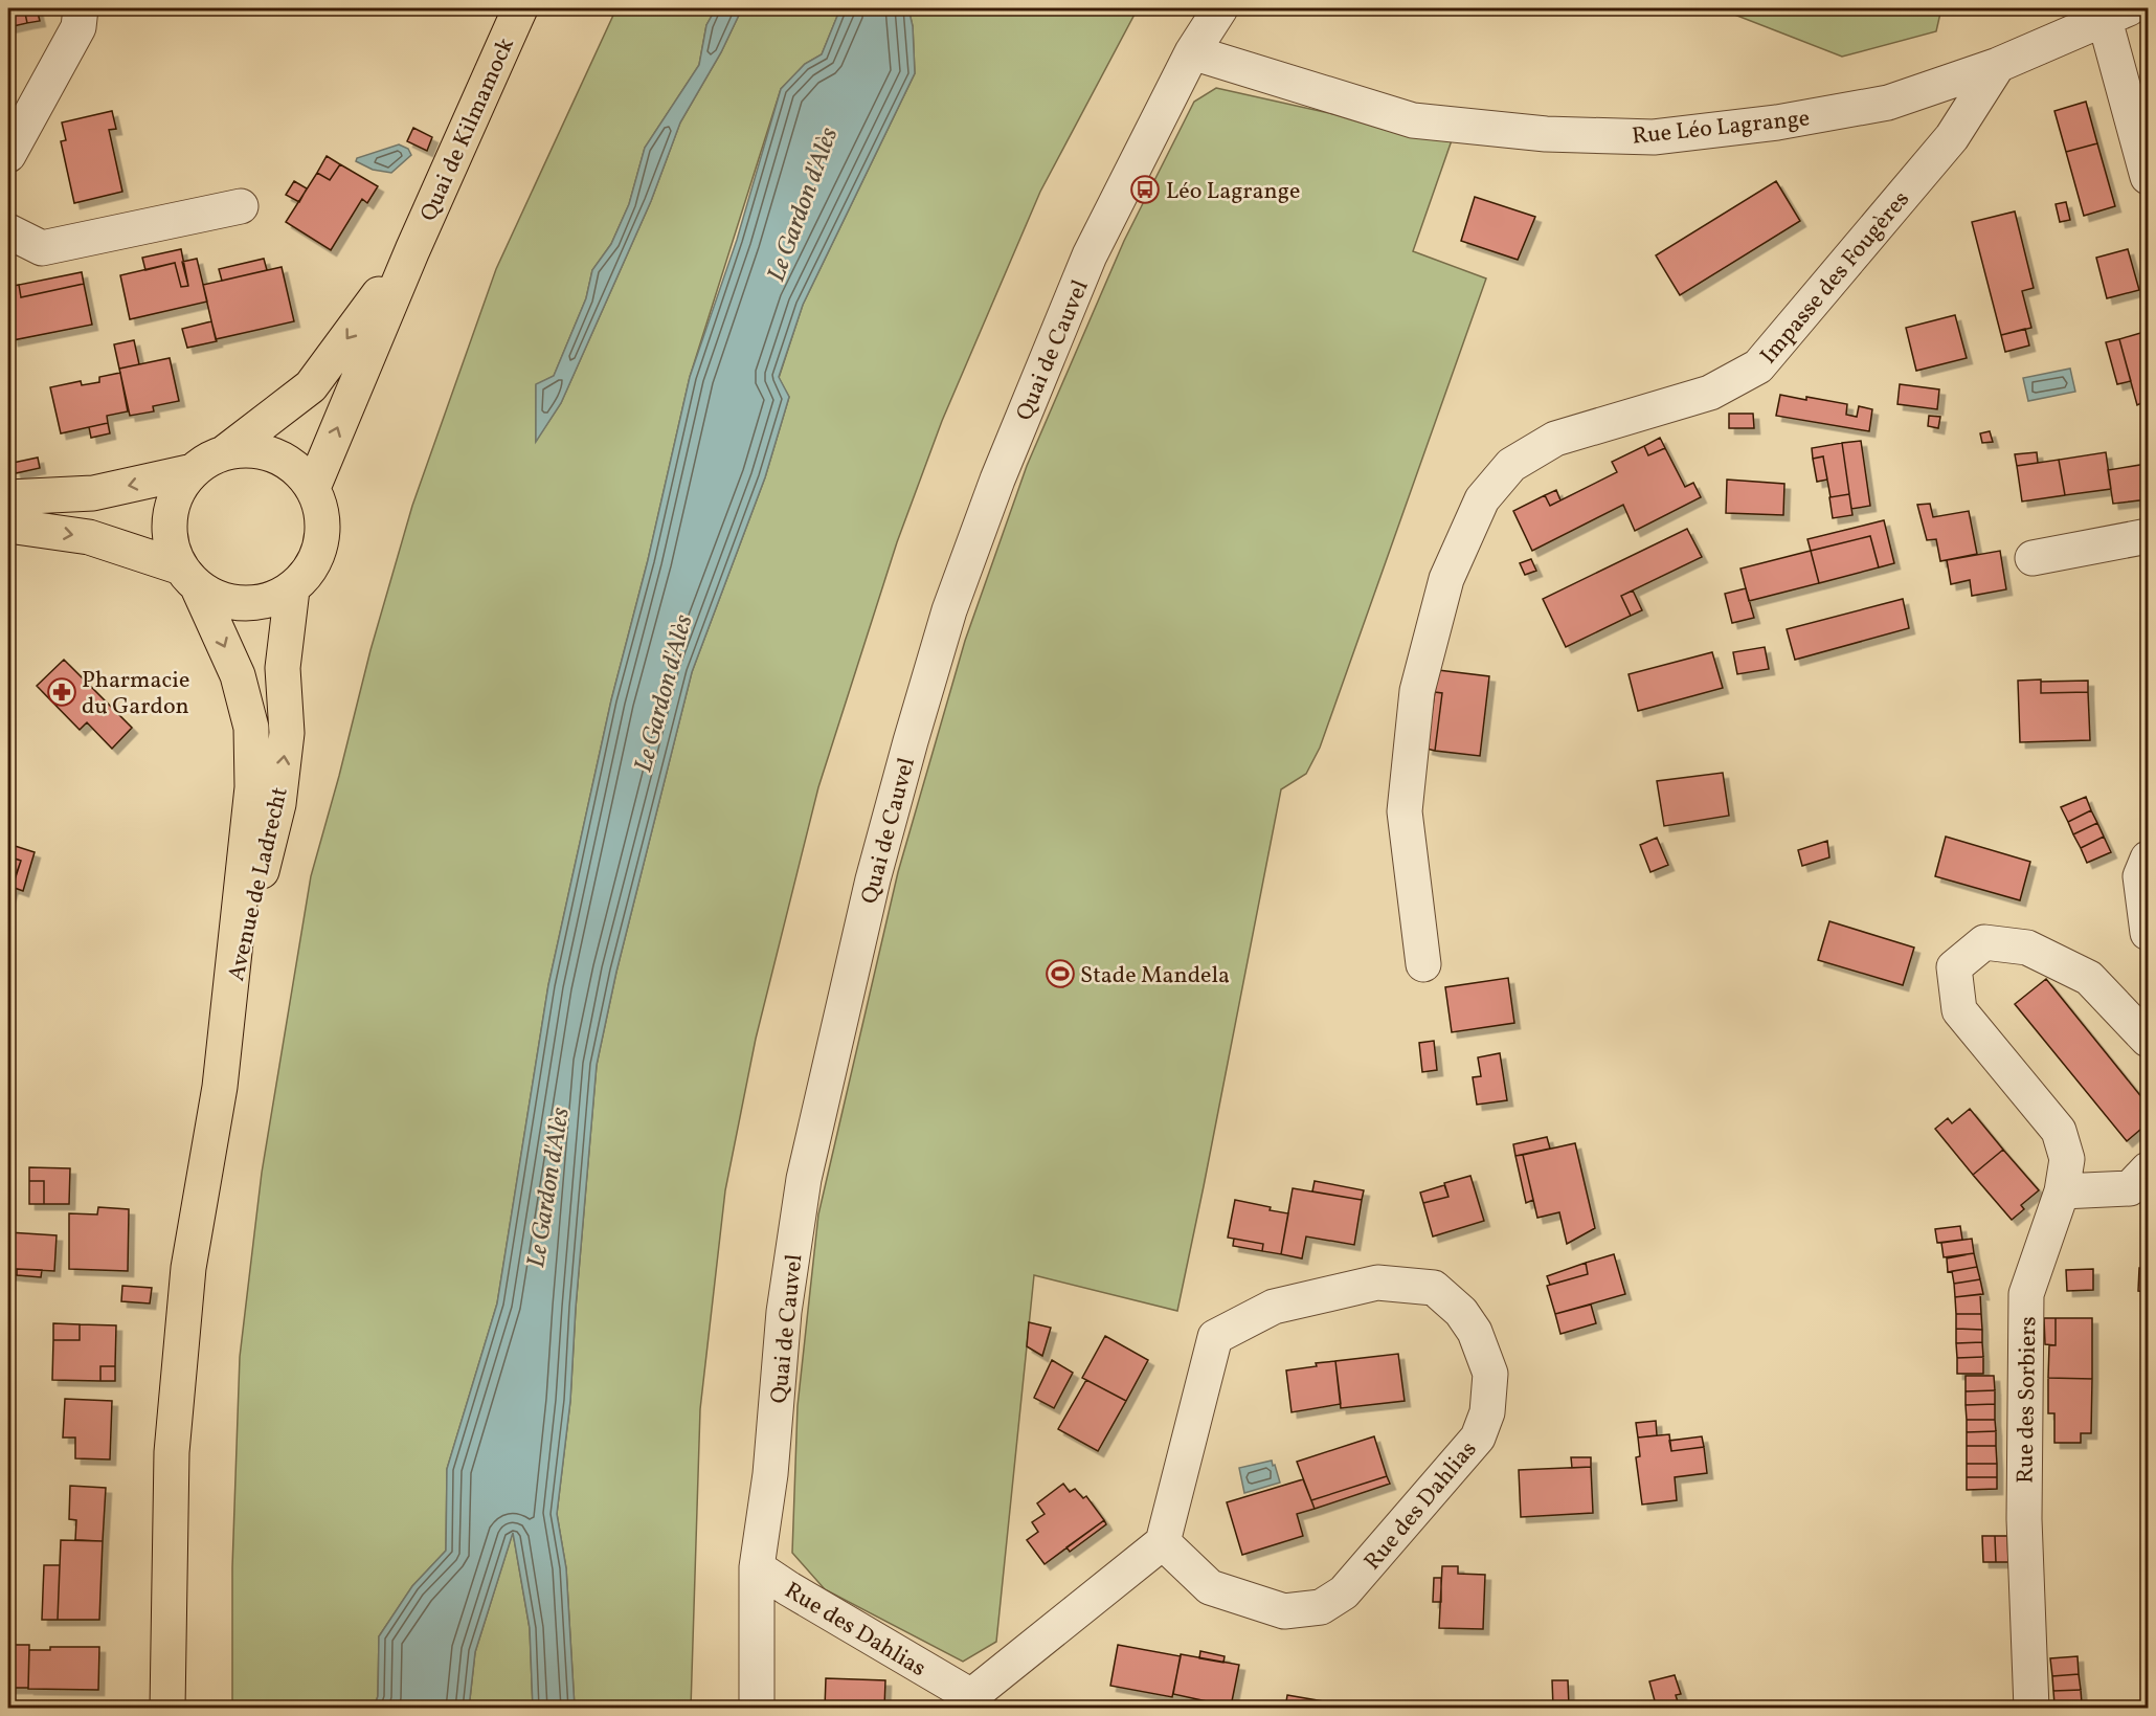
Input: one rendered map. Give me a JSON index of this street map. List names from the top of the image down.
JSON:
{
  "streets": {
    "main road": ["Quai de Kilmamock", "Avenue de Ladrecht"],
    "street": [
      "Rue Léo Lagrange",
      "Impasse des Fougères",
      "Quai de Cauvel",
      "Rue des Sorbiers",
      "Rue des Dahlias"
    ]
  },
  "crossings": [
    ["Rue Léo Lagrange", "Impasse des Fougères"],
    ["Rue Léo Lagrange", "Quai de Cauvel"],
    ["Quai de Kilmamock", "Avenue de Ladrecht"],
    ["Quai de Cauvel", "Rue des Dahlias"]
  ],
  "water": ["Le Gardon d'Alès"],
  "places": {
    "bus stop": ["Léo Lagrange"],
    "pharmacy": ["Pharmacie du Gardon"],
    "sports": ["Stade Mandela"]
  }
}
